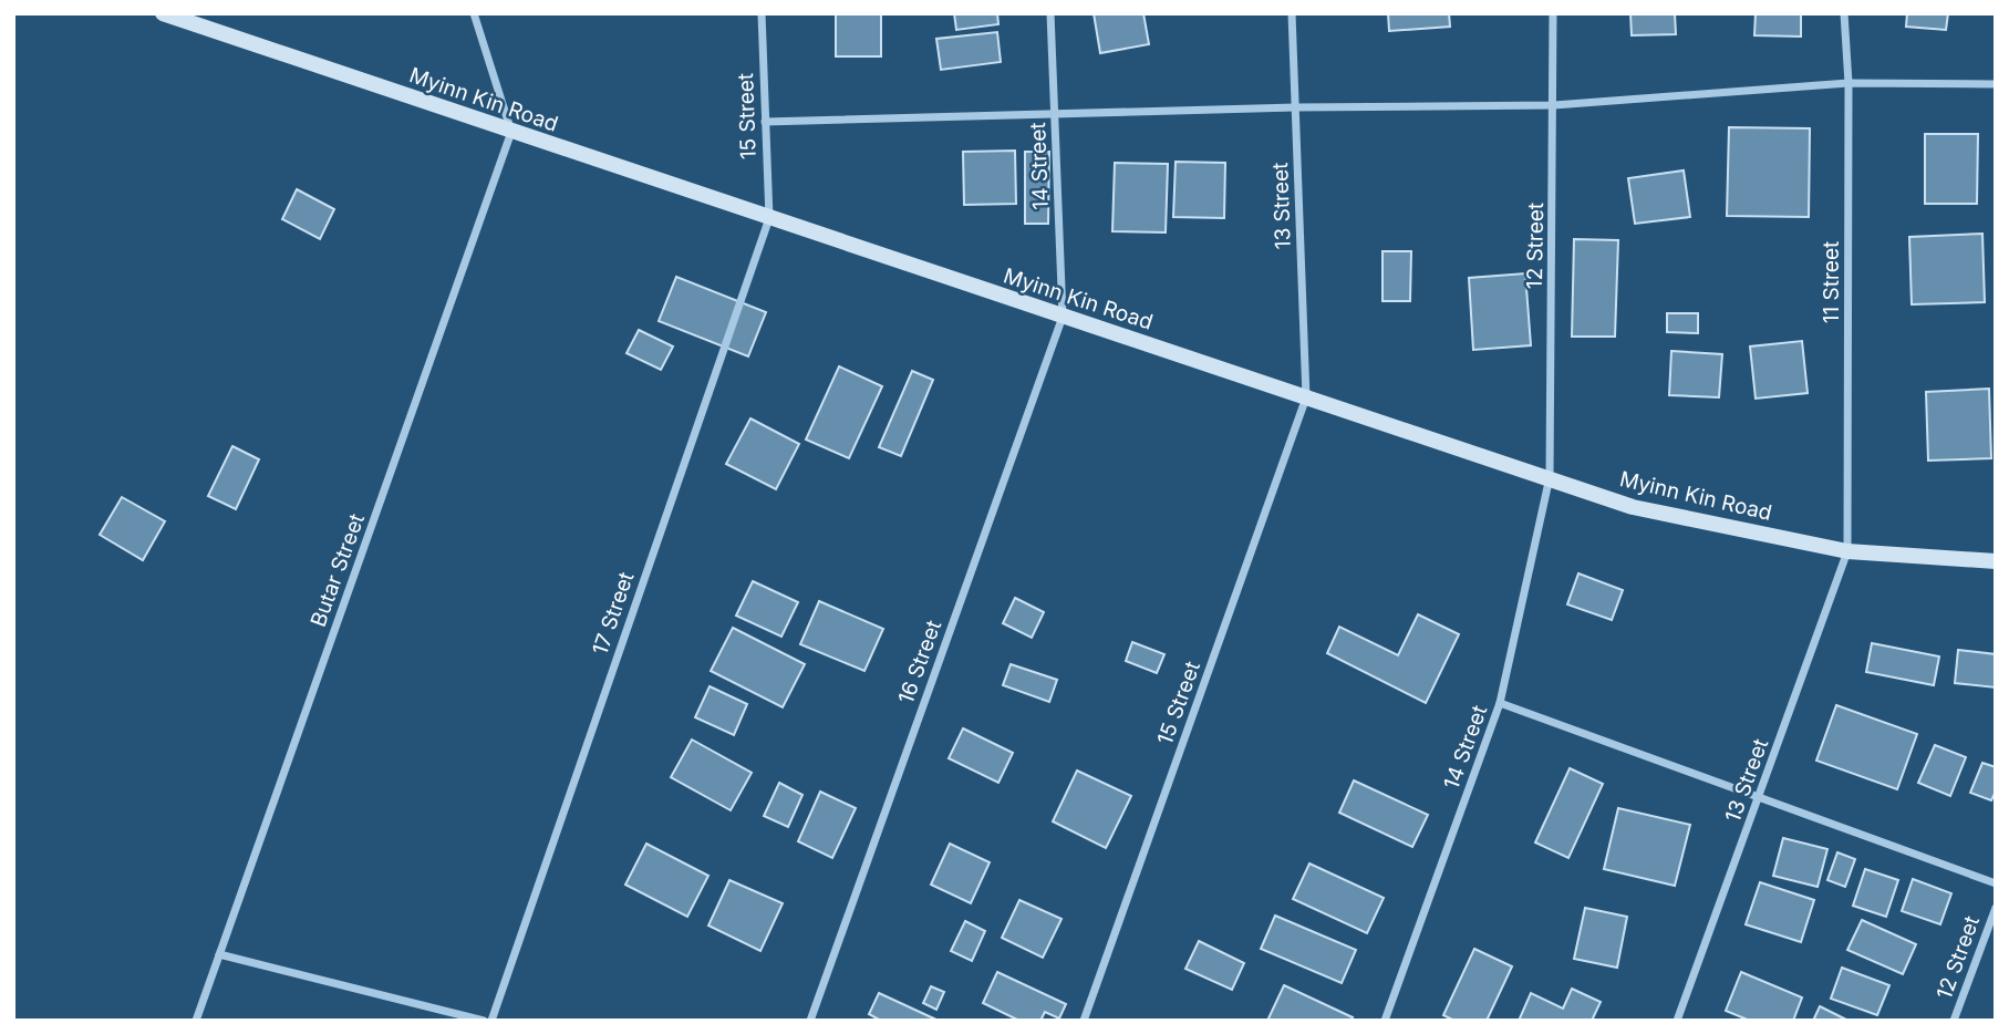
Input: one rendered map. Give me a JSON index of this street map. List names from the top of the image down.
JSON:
{
  "streets": {
    "street": [
      "Myinn Kin Road",
      "15 Street",
      "14 Street",
      "13 Street",
      "12 Street",
      "11 Street",
      "Butar Street",
      "17 Street",
      "16 Street"
    ]
  },
  "crossings": [
    ["Myinn Kin Road", "15 Street"],
    ["Myinn Kin Road", "14 Street"],
    ["Myinn Kin Road", "13 Street"],
    ["Myinn Kin Road", "12 Street"],
    ["Myinn Kin Road", "11 Street"],
    ["Myinn Kin Road", "Butar Street"],
    ["Myinn Kin Road", "17 Street"],
    ["Myinn Kin Road", "16 Street"],
    ["15 Street", "13 Street"],
    ["15 Street", "17 Street"],
    ["14 Street", "12 Street"],
    ["14 Street", "16 Street"],
    ["13 Street", "11 Street"]
  ]
}
